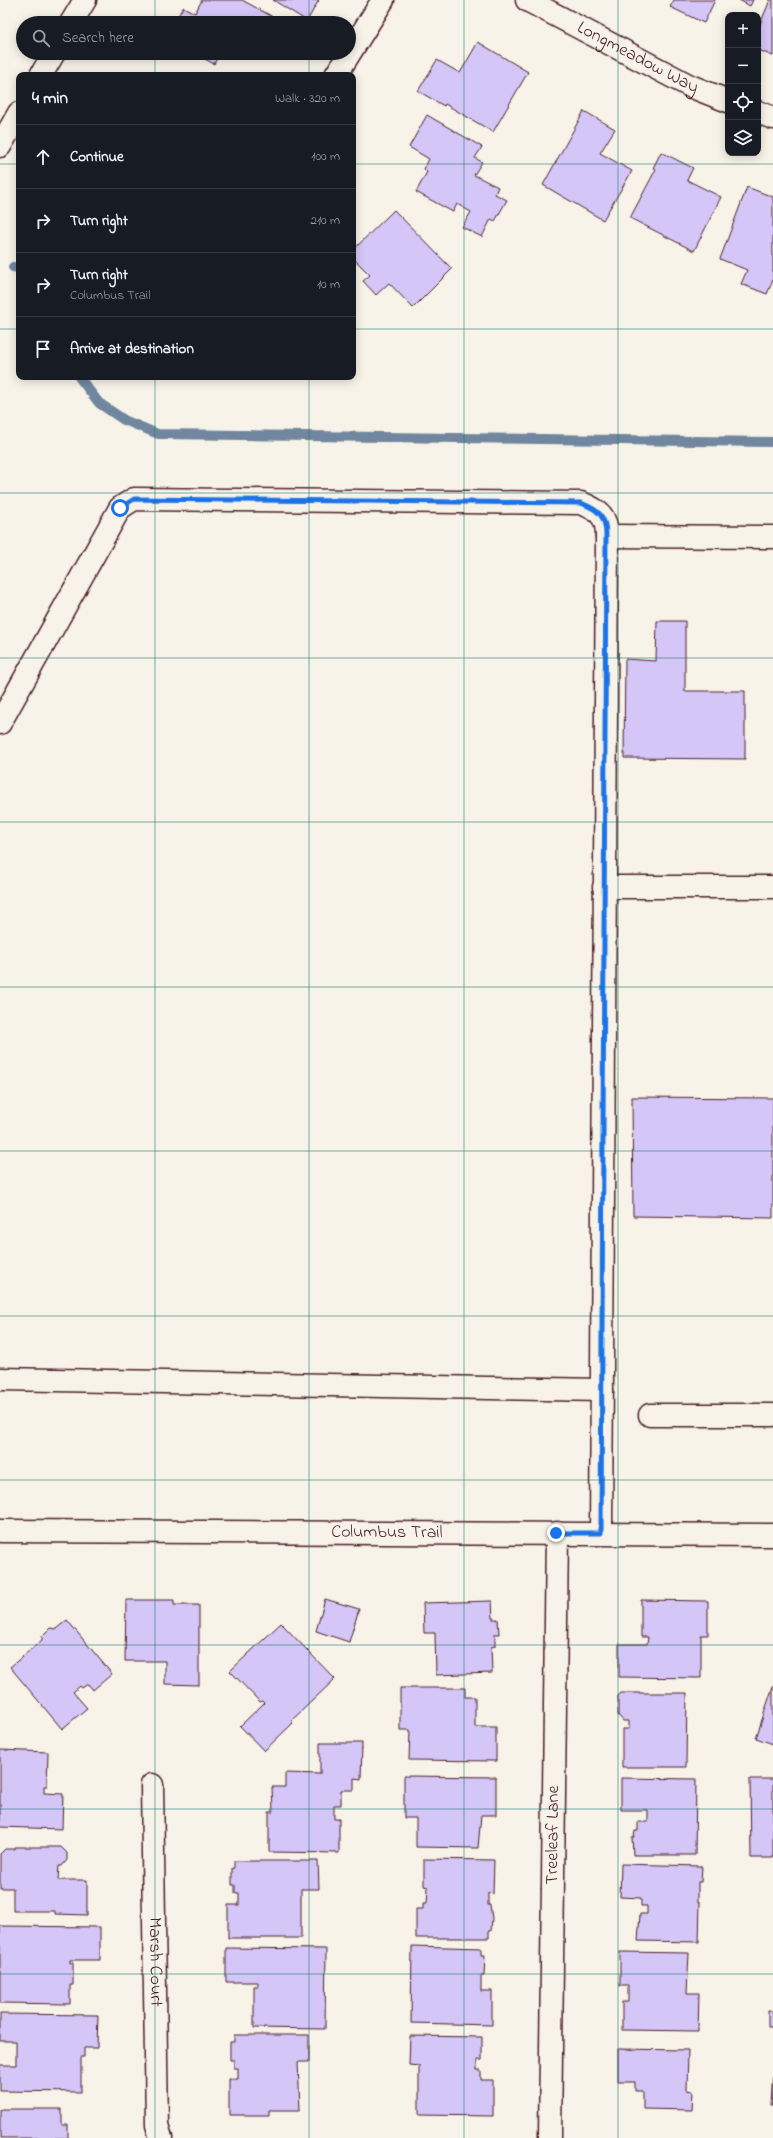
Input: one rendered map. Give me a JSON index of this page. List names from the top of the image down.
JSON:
{
  "streets": {
    "street": [
      "Longmeadow Way",
      "Columbus Trail",
      "Treeleaf Lane",
      "Marsh Court"
    ]
  },
  "crossings": [
    ["Columbus Trail", "Treeleaf Lane"]
  ],
  "page": {
    "map_buttons": ["+", "−"],
    "search": "Search here",
    "heading": ["4 min", "Walk · 320 m"],
    "list": [
      ["Continue", "100 m"],
      ["Turn right", "210 m"],
      ["Turn right", "Columbus Trail", "10 m"],
      "Arrive at destination"
    ]
  }
}
